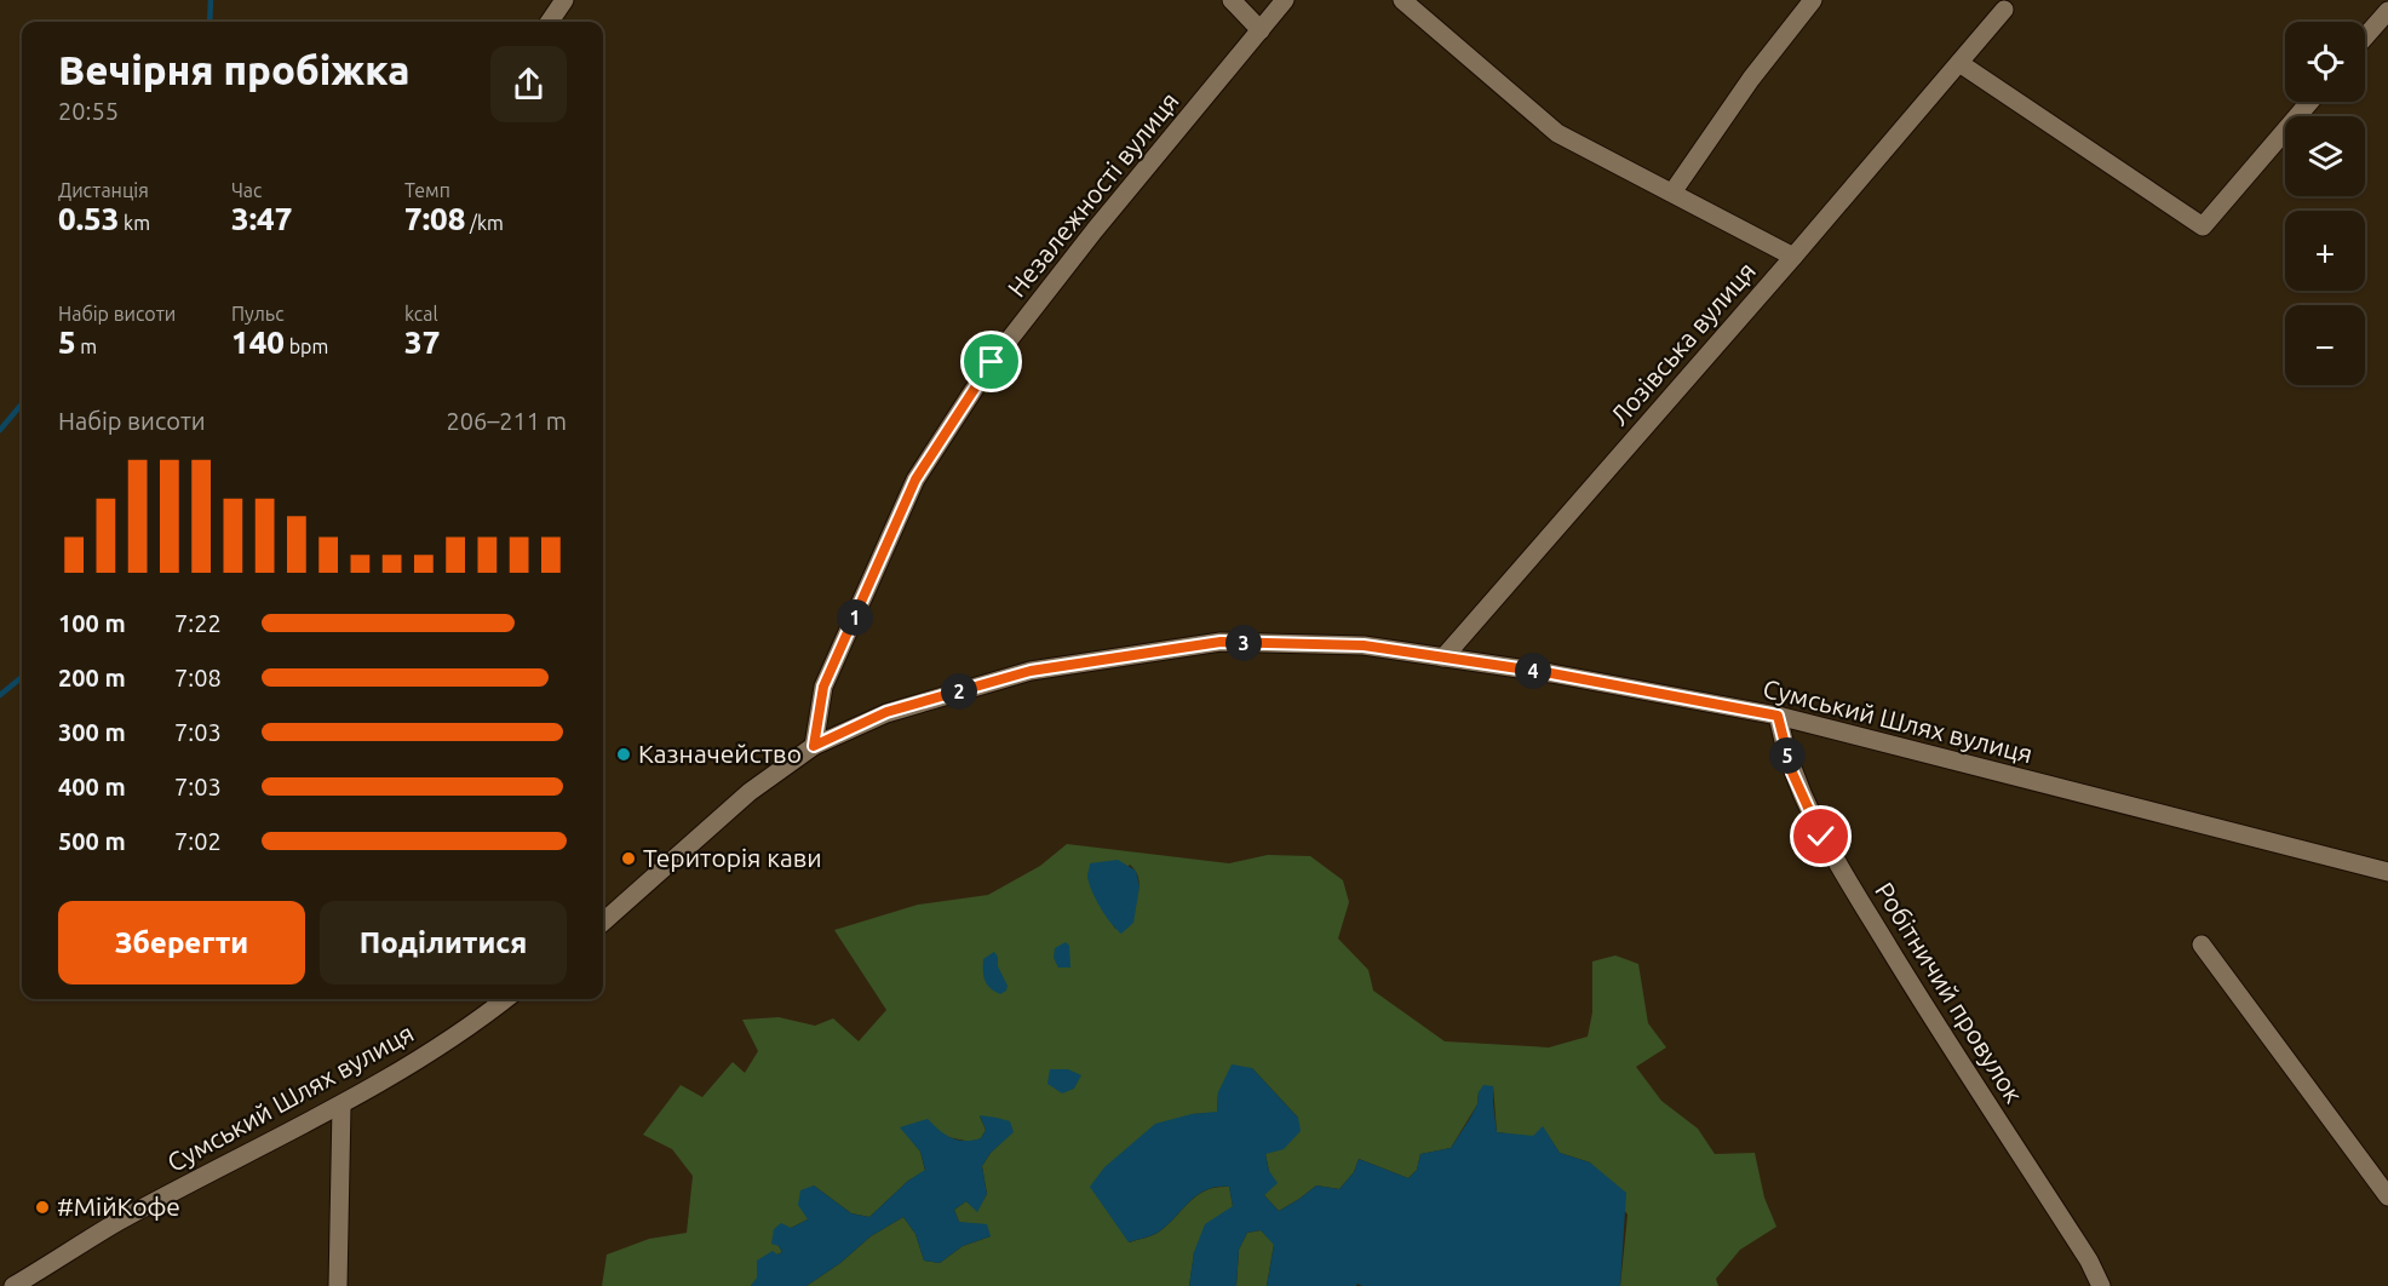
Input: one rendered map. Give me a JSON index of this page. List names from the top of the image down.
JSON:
{
  "streets": {
    "street": [
      "Незалежності вулиця",
      "Лозівська вулиця",
      "Сумський Шлях вулиця",
      "Робітничий провулок"
    ]
  },
  "crossings": [
    ["Незалежності вулиця", "Сумський Шлях вулиця"],
    ["Лозівська вулиця", "Сумський Шлях вулиця"],
    ["Сумський Шлях вулиця", "Робітничий провулок"]
  ],
  "places": ["Казначейство", "Територія кави", "#МійКофе"],
  "page": {
    "map_buttons": ["+", "−"],
    "heading": ["Вечірня пробіжка", "20:55"],
    "stats": [
      ["Дистанція", "0.53 km"],
      ["Час", "3:47"],
      ["Темп", "7:08 /km"],
      ["Набір висоти", "5 m"],
      ["Пульс", "140 bpm"],
      ["kcal", "37"]
    ],
    "chart": ["Набір висоти", "206–211 m"],
    "list": [
      {
        "name": "100 m",
        "note": "7:22"
      },
      {
        "name": "200 m",
        "note": "7:08"
      },
      {
        "name": "300 m",
        "note": "7:03"
      },
      {
        "name": "400 m",
        "note": "7:03"
      },
      {
        "name": "500 m",
        "note": "7:02"
      }
    ],
    "pins": [
      "1",
      "3",
      "4",
      "2",
      "5"
    ],
    "buttons": ["Зберегти", "Поділитися"]
  }
}
